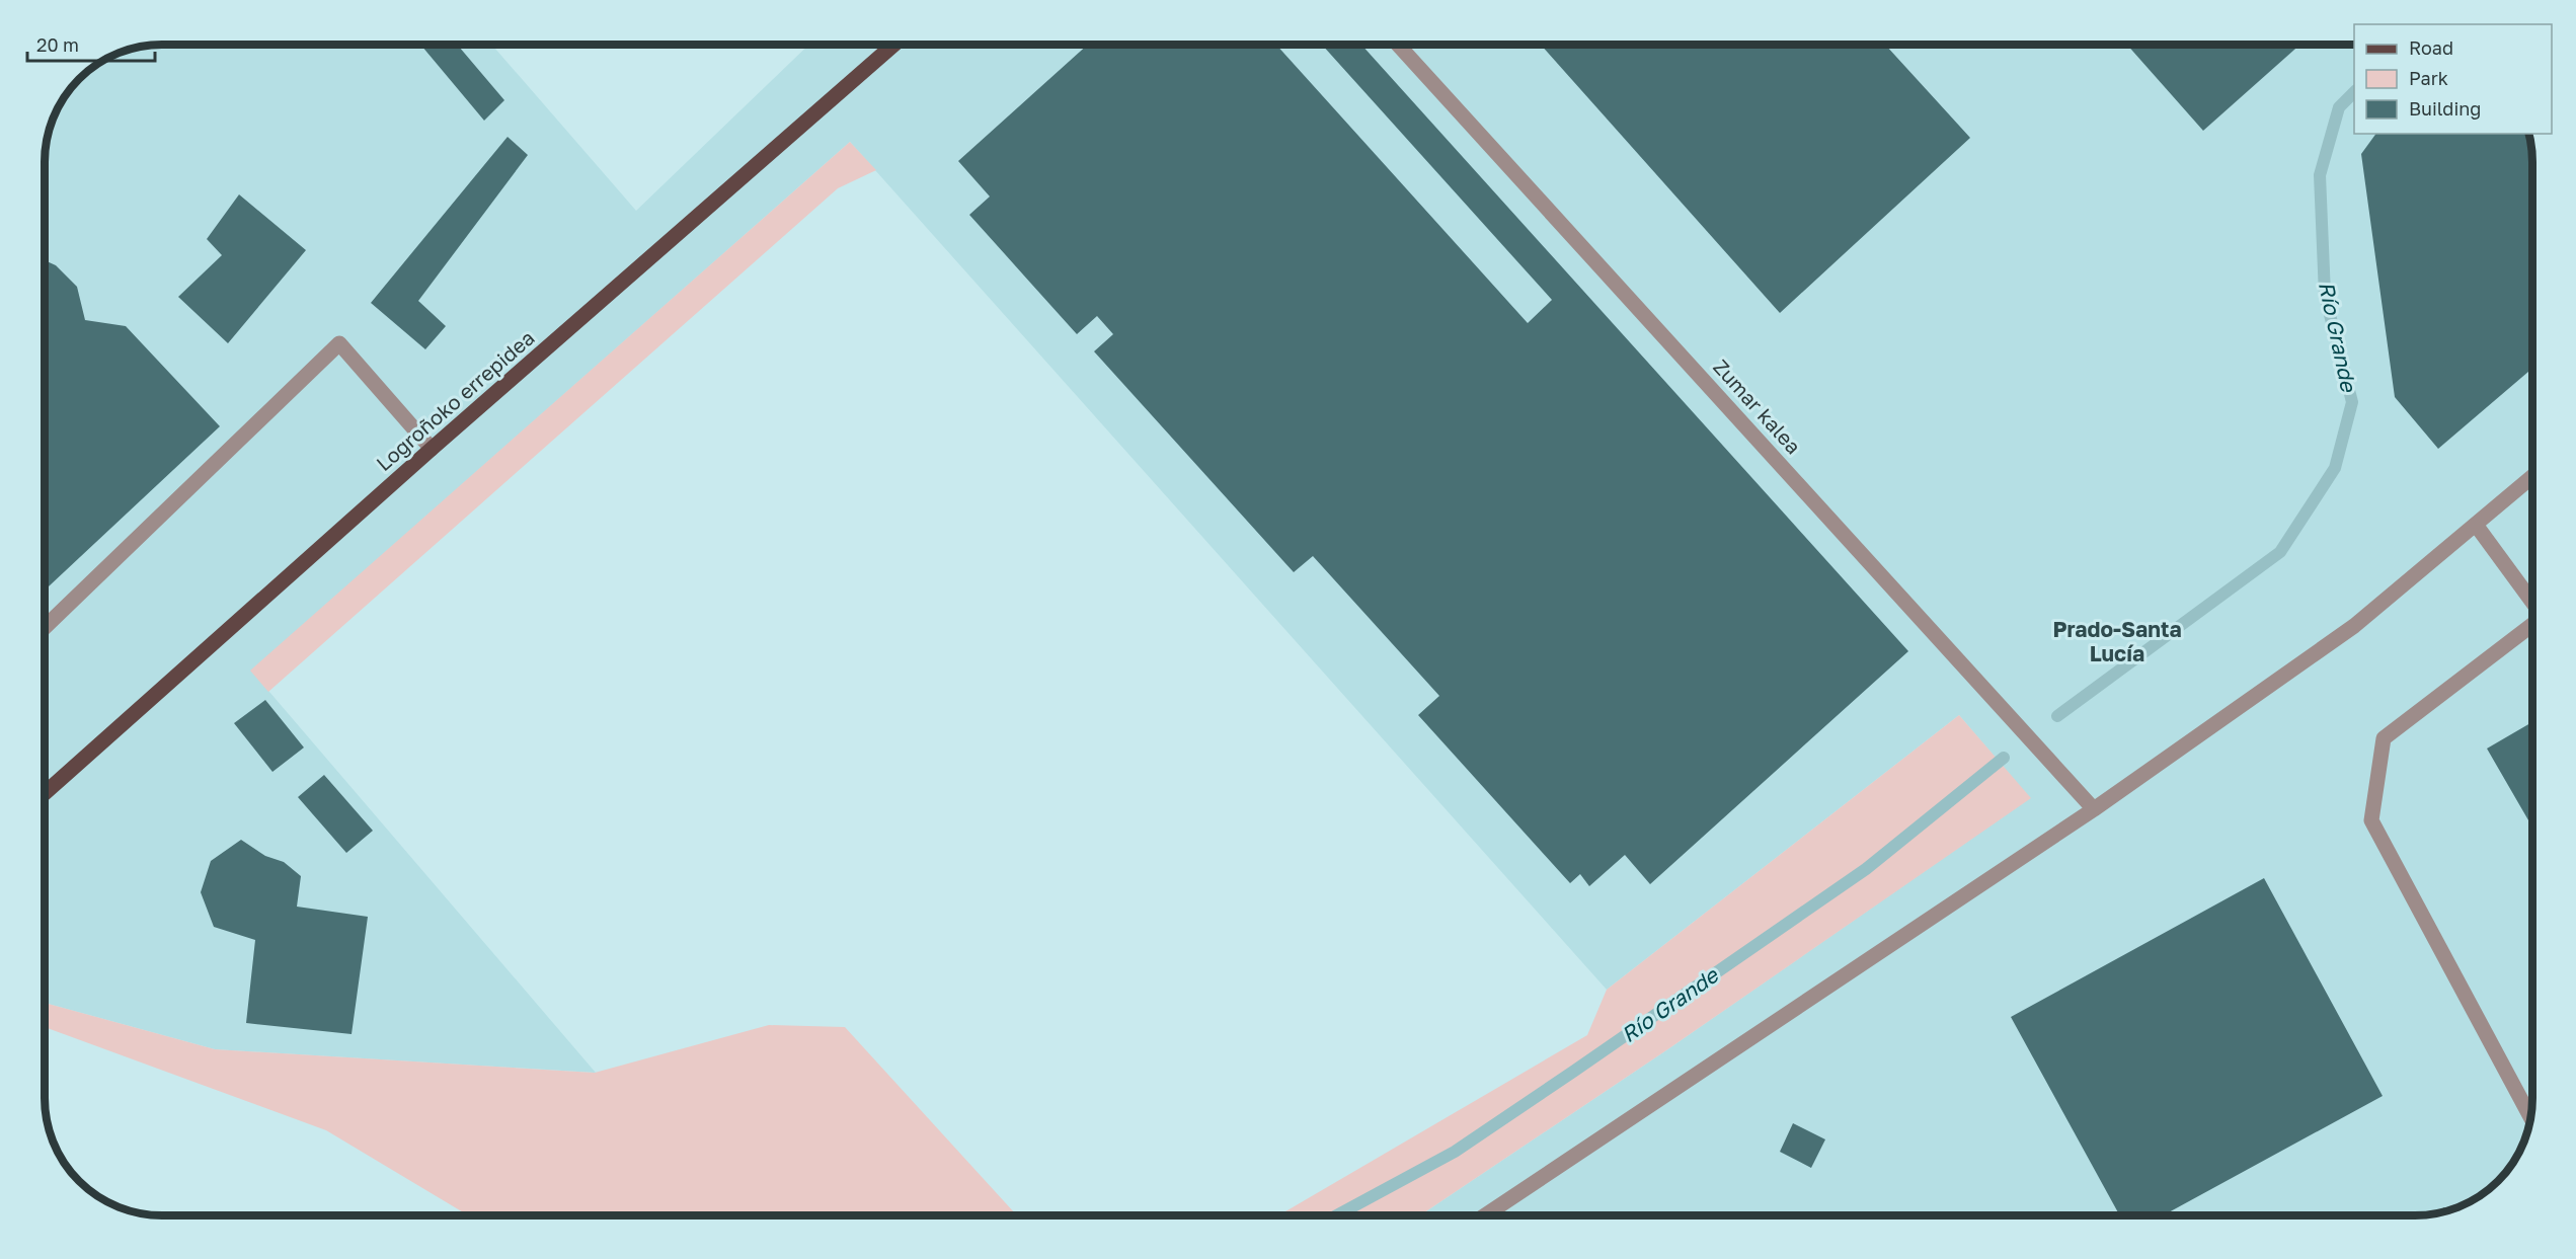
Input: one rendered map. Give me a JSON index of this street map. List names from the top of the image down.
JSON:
{
  "streets": {
    "main road": ["Logroñoko errepidea"],
    "street": ["Zumar kalea"]
  },
  "districts": ["Prado-Santa Lucía"],
  "water": ["Río Grande"],
  "legend": ["Road", "Park", "Building"],
  "scale_bar": "20 m"
}
